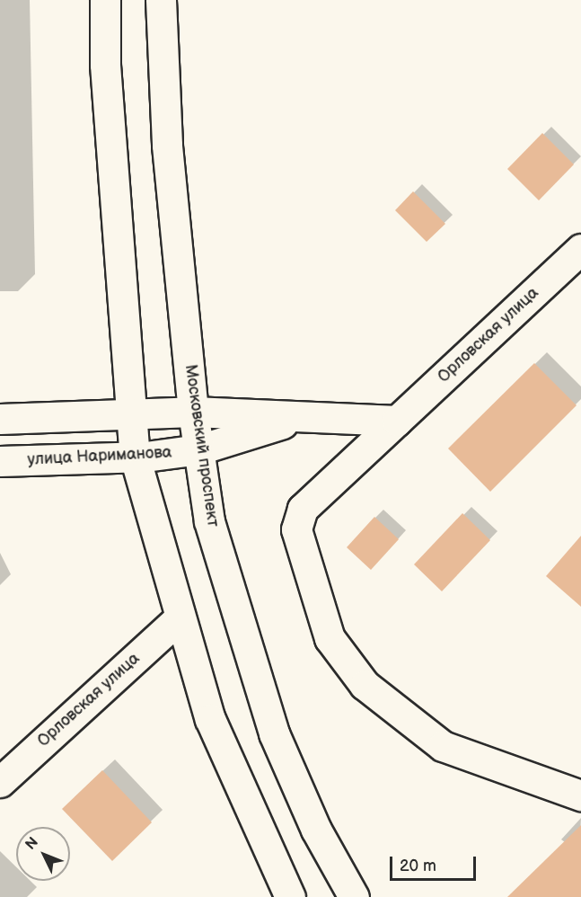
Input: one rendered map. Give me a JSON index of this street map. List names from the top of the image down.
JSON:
{
  "streets": {
    "main road": ["Орловская улица", "Московский проспект", "улица Нариманова"]
  },
  "crossings": [
    ["Московский проспект", "улица Нариманова"]
  ],
  "scale_bar": "20 m",
  "north": "top left"
}
